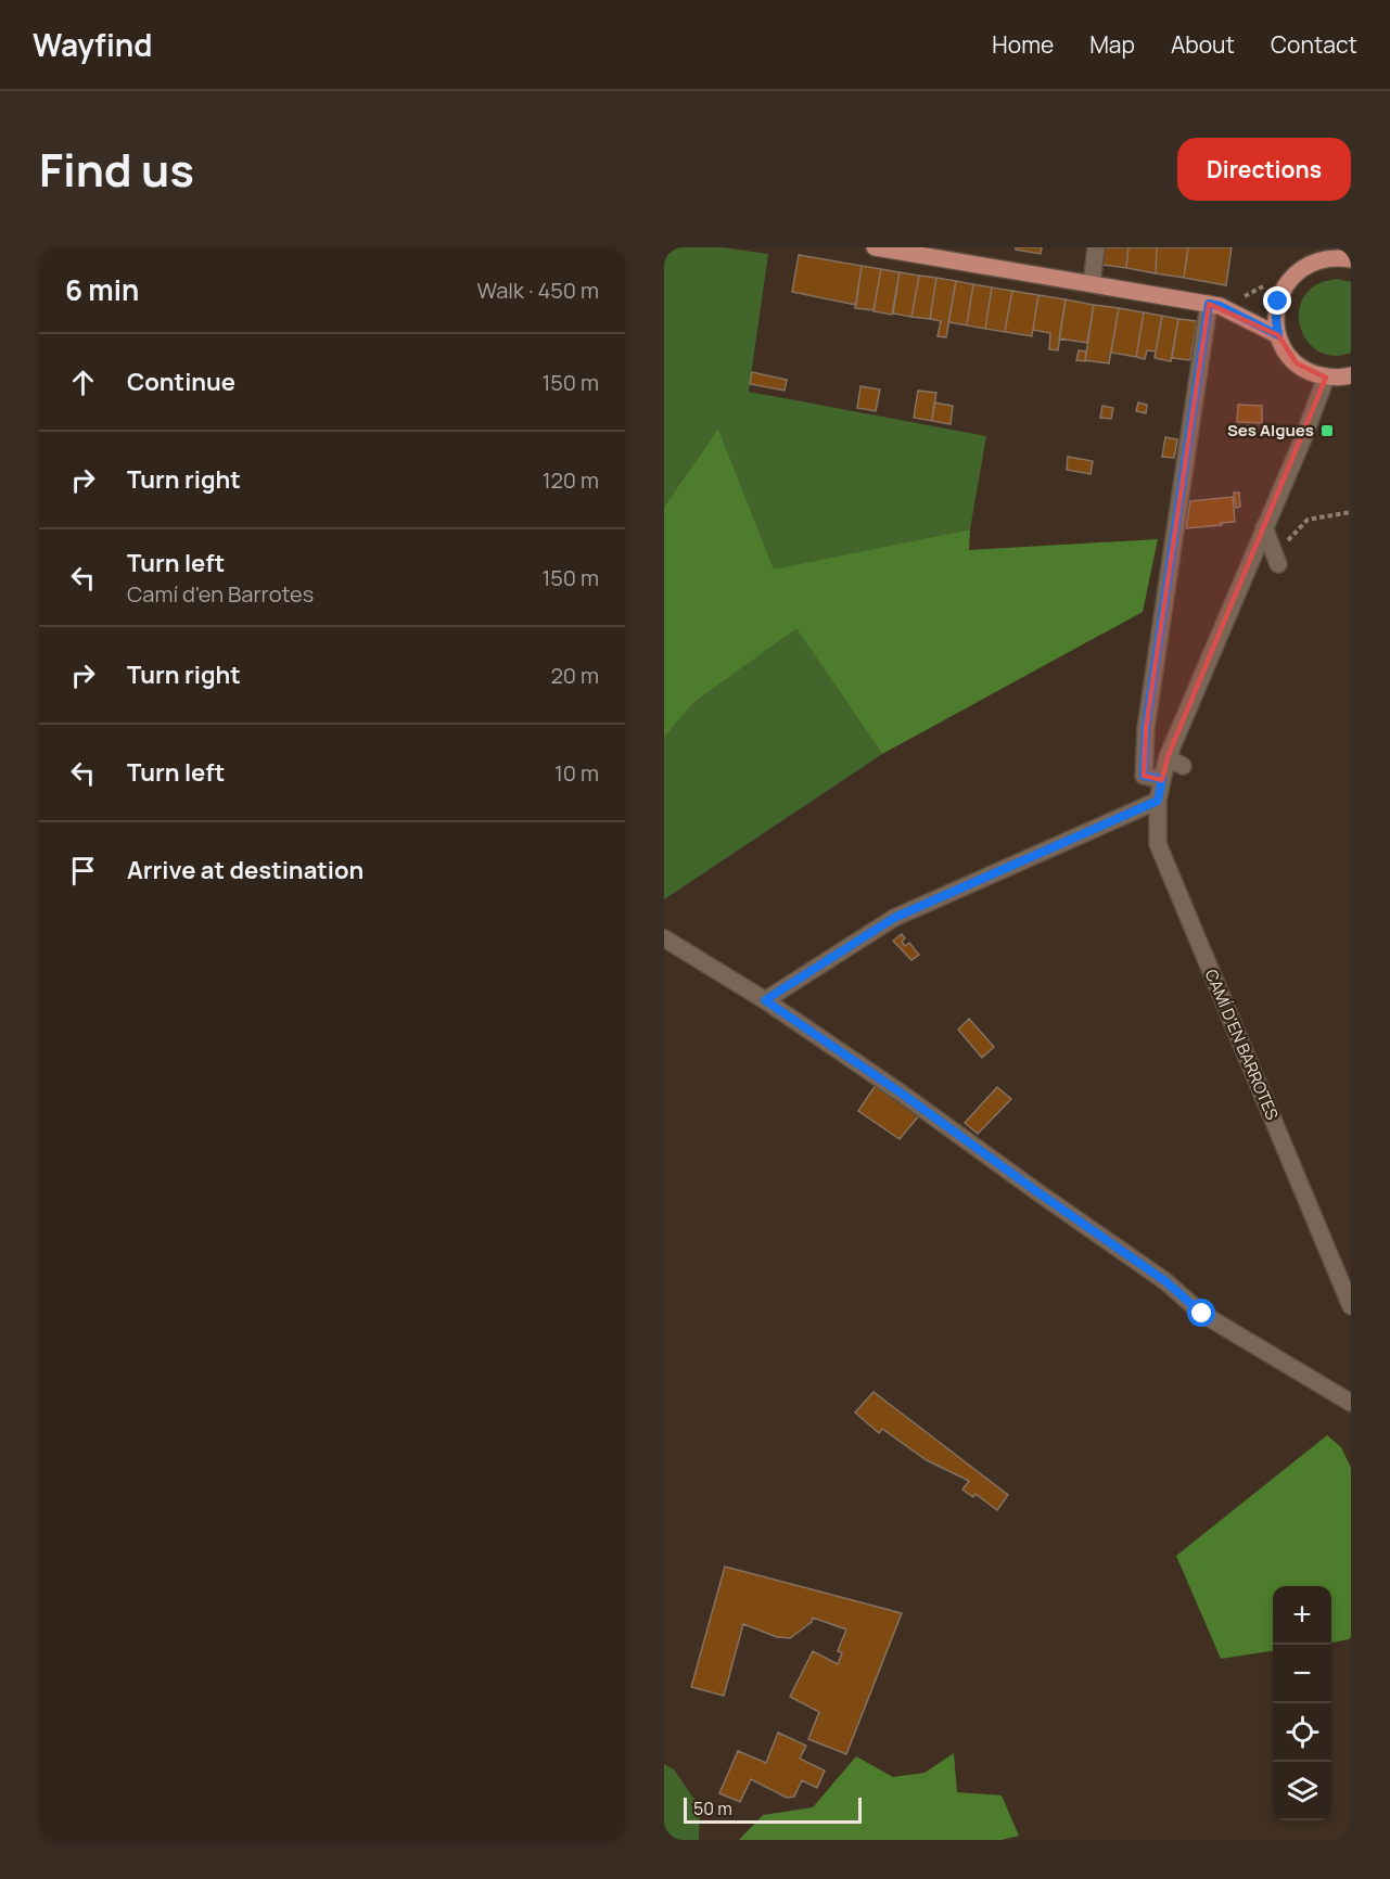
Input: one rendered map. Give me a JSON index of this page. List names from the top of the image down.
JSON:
{
  "streets": {
    "street": ["CAMÍ D'EN BARROTES"]
  },
  "places": {
    "transit": ["Ses Algues"]
  },
  "scale_bar": "50 m",
  "page": {
    "header": "Wayfind",
    "nav": [
      "Home",
      "Map",
      "About",
      "Contact"
    ],
    "title": "Find us",
    "buttons": "Directions",
    "heading": ["6 min", "Walk · 450 m"],
    "list": [
      ["Continue", "150 m"],
      ["Turn right", "120 m"],
      ["Turn left", "Camí d'en Barrotes", "150 m"],
      ["Turn right", "20 m"],
      ["Turn left", "10 m"],
      "Arrive at destination"
    ],
    "map_buttons": ["+", "−"],
    "scale": "50 m"
  }
}
